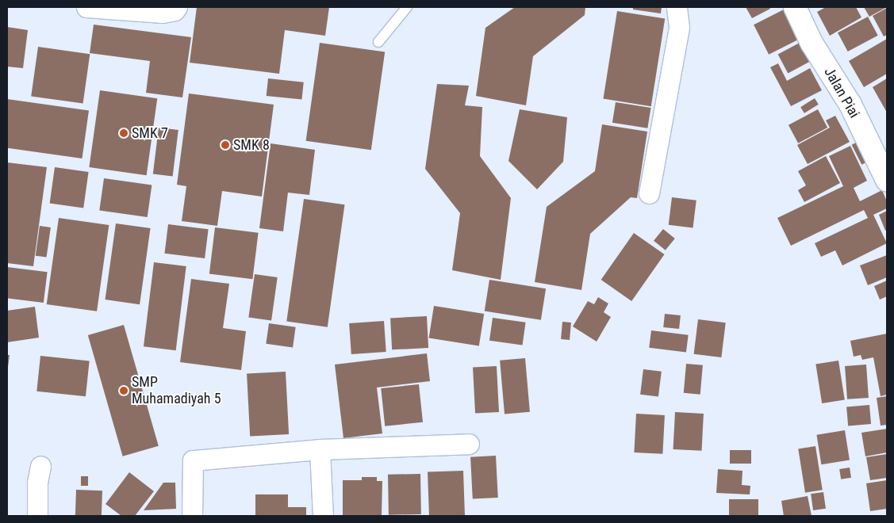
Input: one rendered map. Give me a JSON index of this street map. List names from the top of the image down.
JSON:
{
  "streets": {
    "street": ["Jalan Piai"]
  },
  "places": ["SMK 7", "SMK 8", "SMP Muhamadiyah 5"]
}
